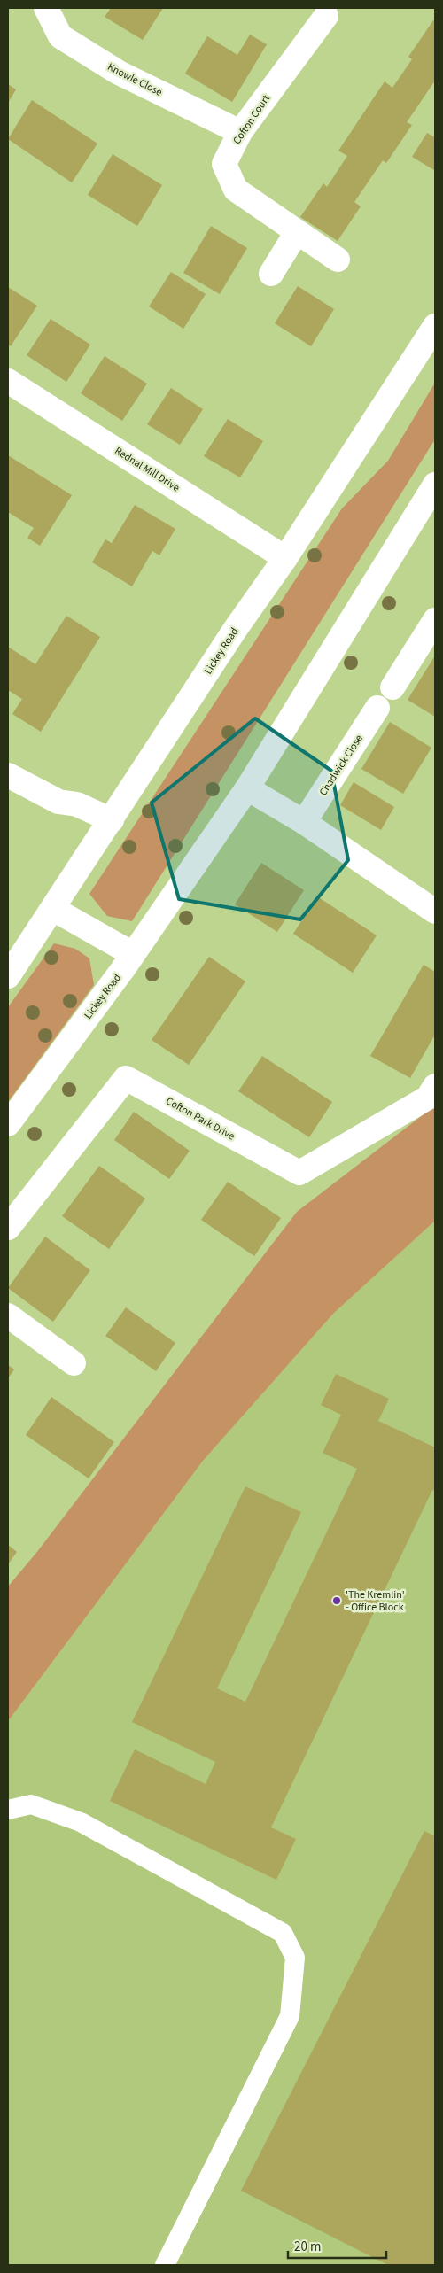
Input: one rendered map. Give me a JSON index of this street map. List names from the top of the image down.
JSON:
{
  "streets": {
    "street": [
      "Knowle Close",
      "Cofton Court",
      "Rednal Mill Drive",
      "Lickey Road",
      "Chadwick Close",
      "Cofton Park Drive"
    ]
  },
  "crossings": [
    ["Knowle Close", "Cofton Court"],
    ["Rednal Mill Drive", "Lickey Road"]
  ],
  "places": ["'The Kremlin' - Office Block"],
  "scale_bar": "20 m"
}
